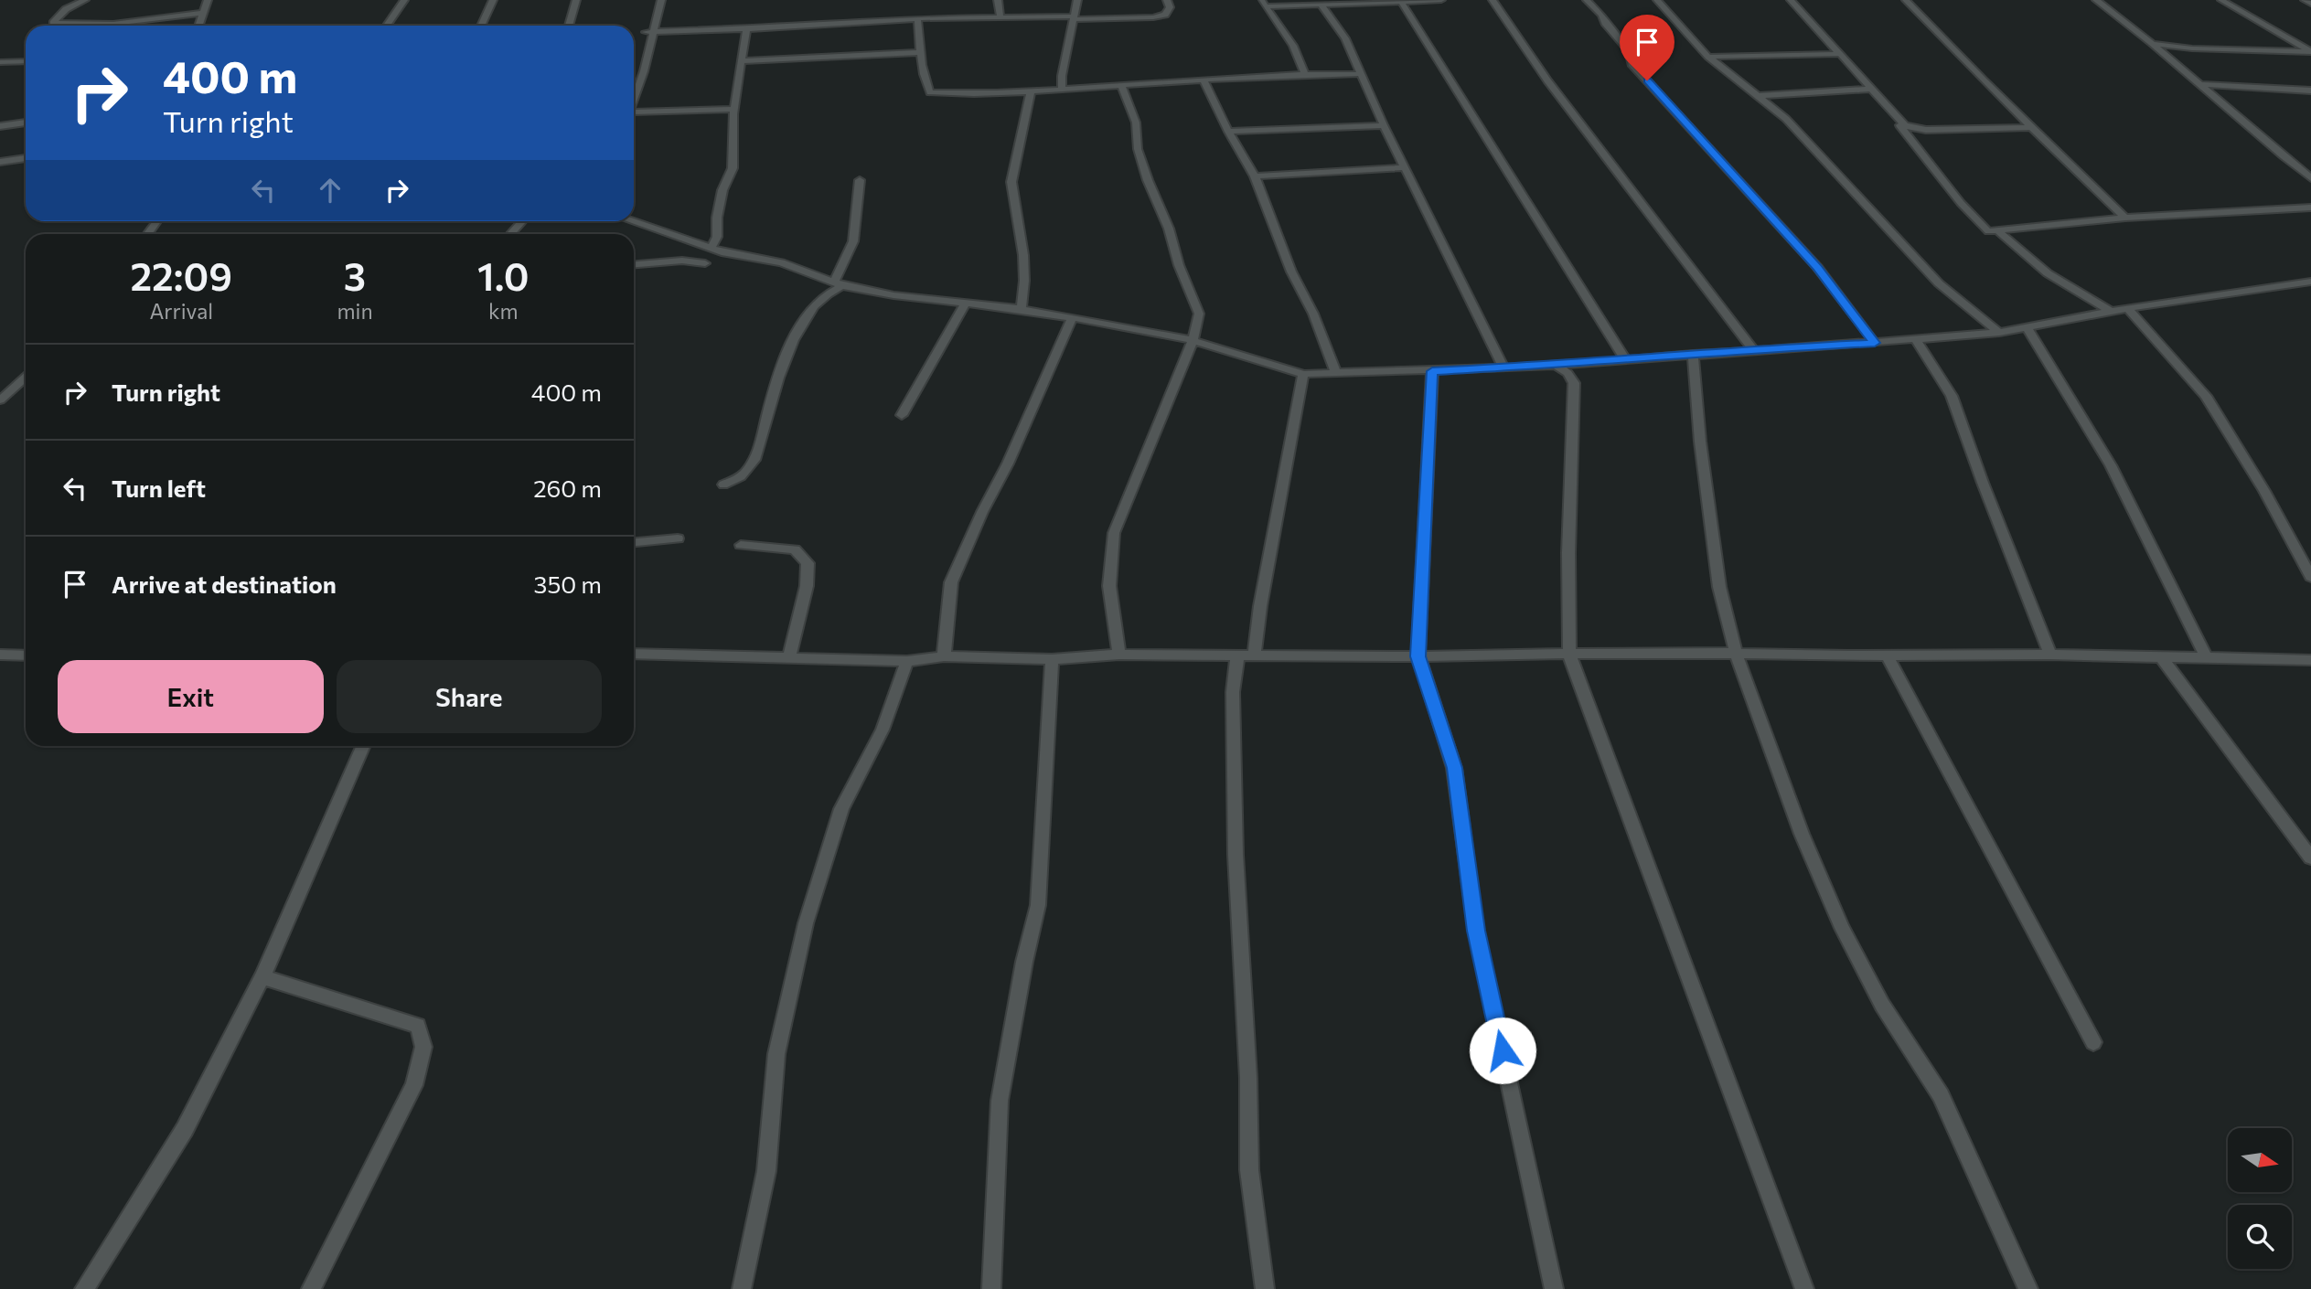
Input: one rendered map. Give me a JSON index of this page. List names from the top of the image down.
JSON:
{
  "north": "right",
  "page": {
    "turn": ["400 m", "Turn right"],
    "eta": [
      "22:09",
      "Arrival",
      "3",
      "min",
      "1.0",
      "km"
    ],
    "list": [
      {
        "name": "Turn right",
        "value": "400 m"
      },
      {
        "name": "Turn left",
        "value": "260 m"
      },
      {
        "name": "Arrive at destination",
        "value": "350 m"
      }
    ],
    "buttons": ["Exit", "Share"]
  }
}
